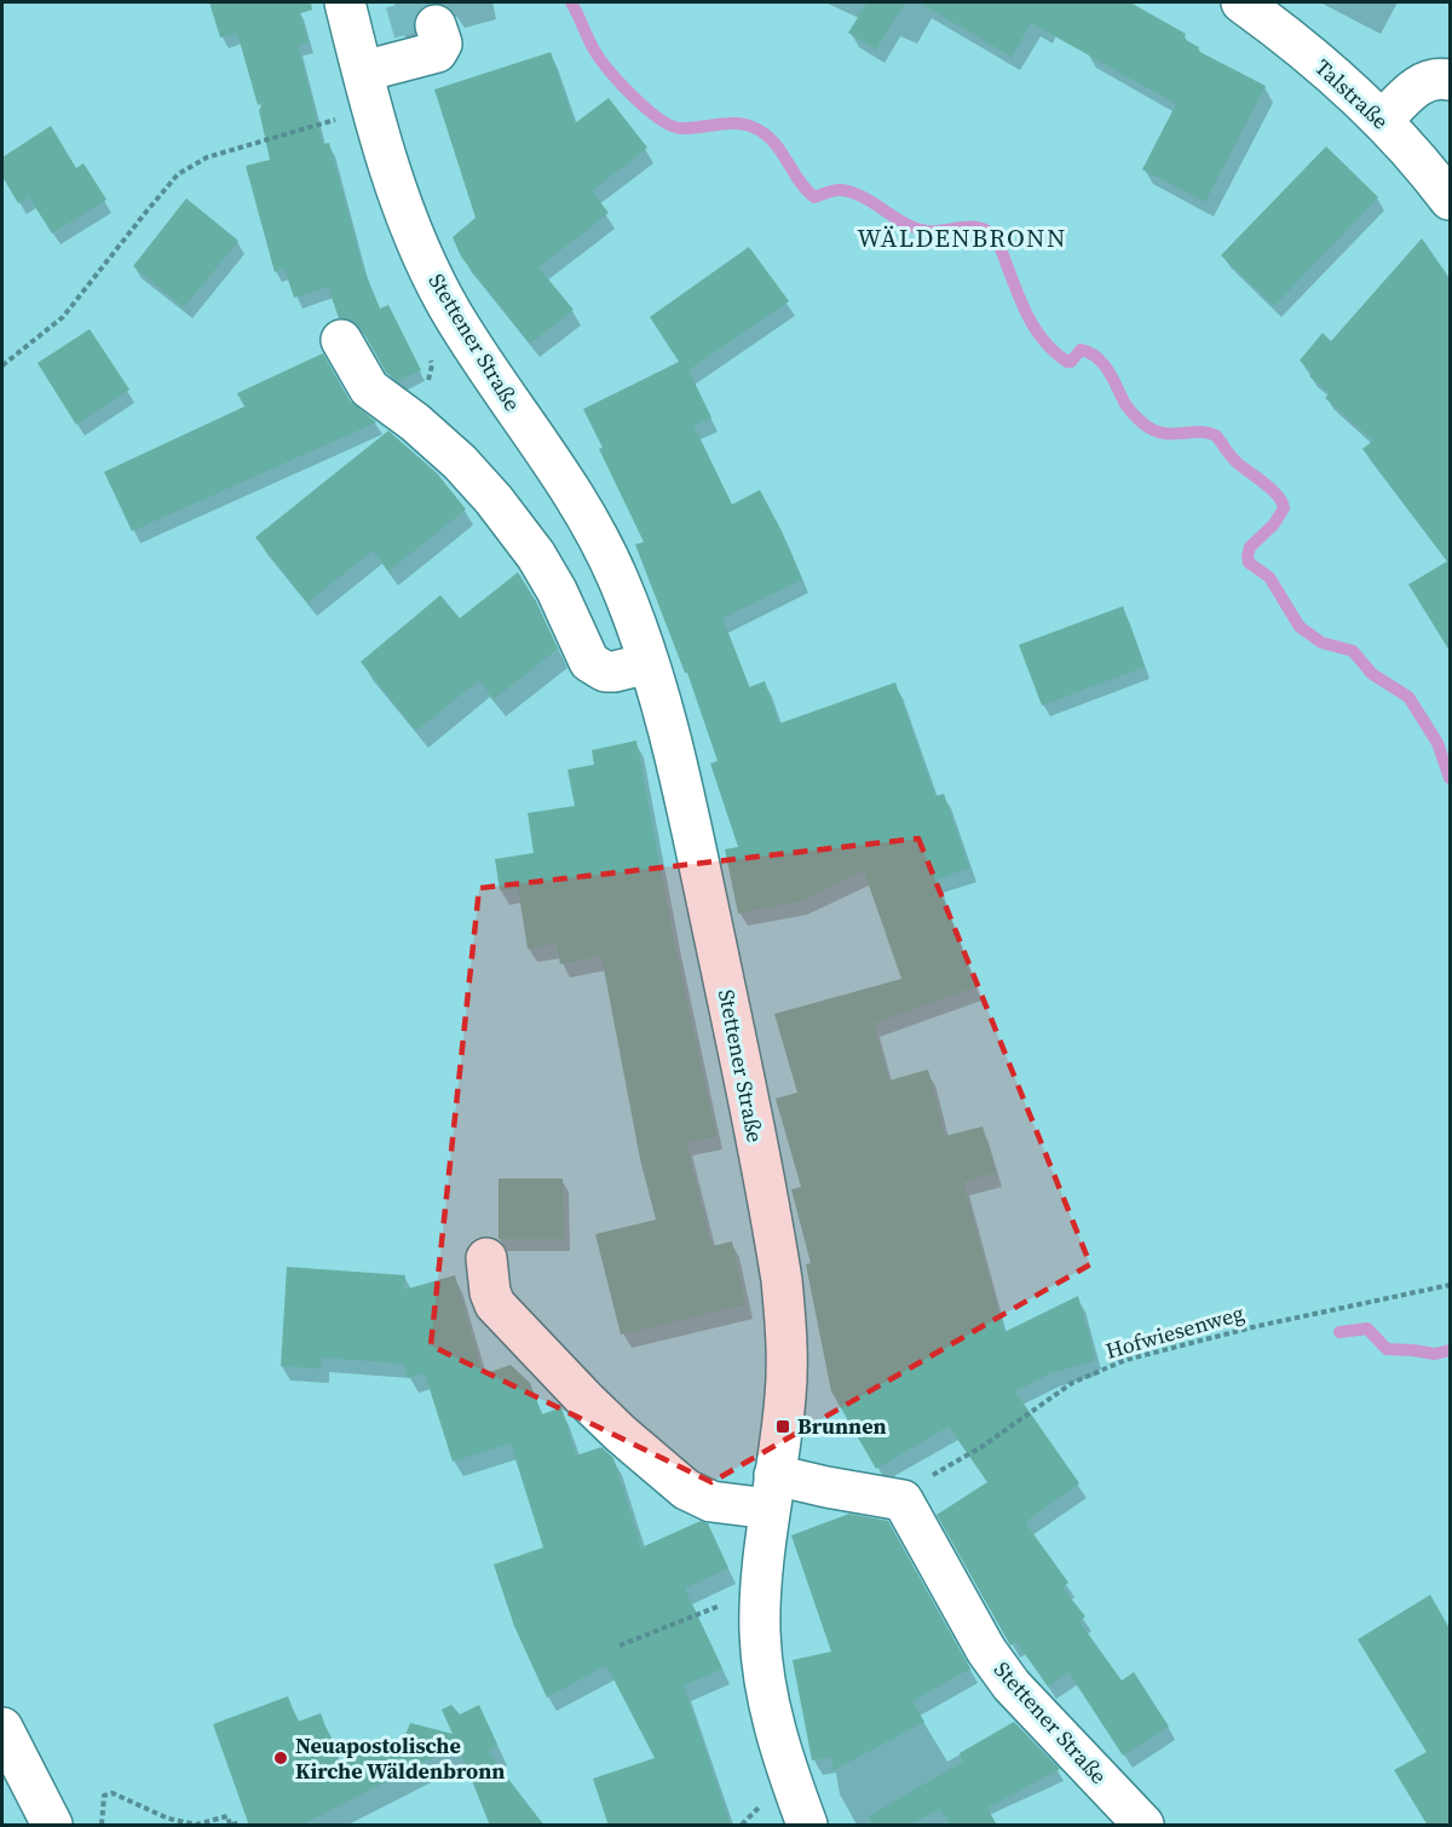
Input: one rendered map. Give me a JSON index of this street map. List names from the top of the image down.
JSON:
{
  "streets": {
    "street": ["Talstraße", "Stettener Straße"],
    "path": ["Hofwiesenweg"]
  },
  "crossings": [
    ["Stettener Straße", "Hofwiesenweg"]
  ],
  "districts": ["WÄLDENBRONN"],
  "places": {
    "transit": ["Brunnen"],
    "other": ["Neuapostolische Kirche Wäldenbronn"]
  }
}
